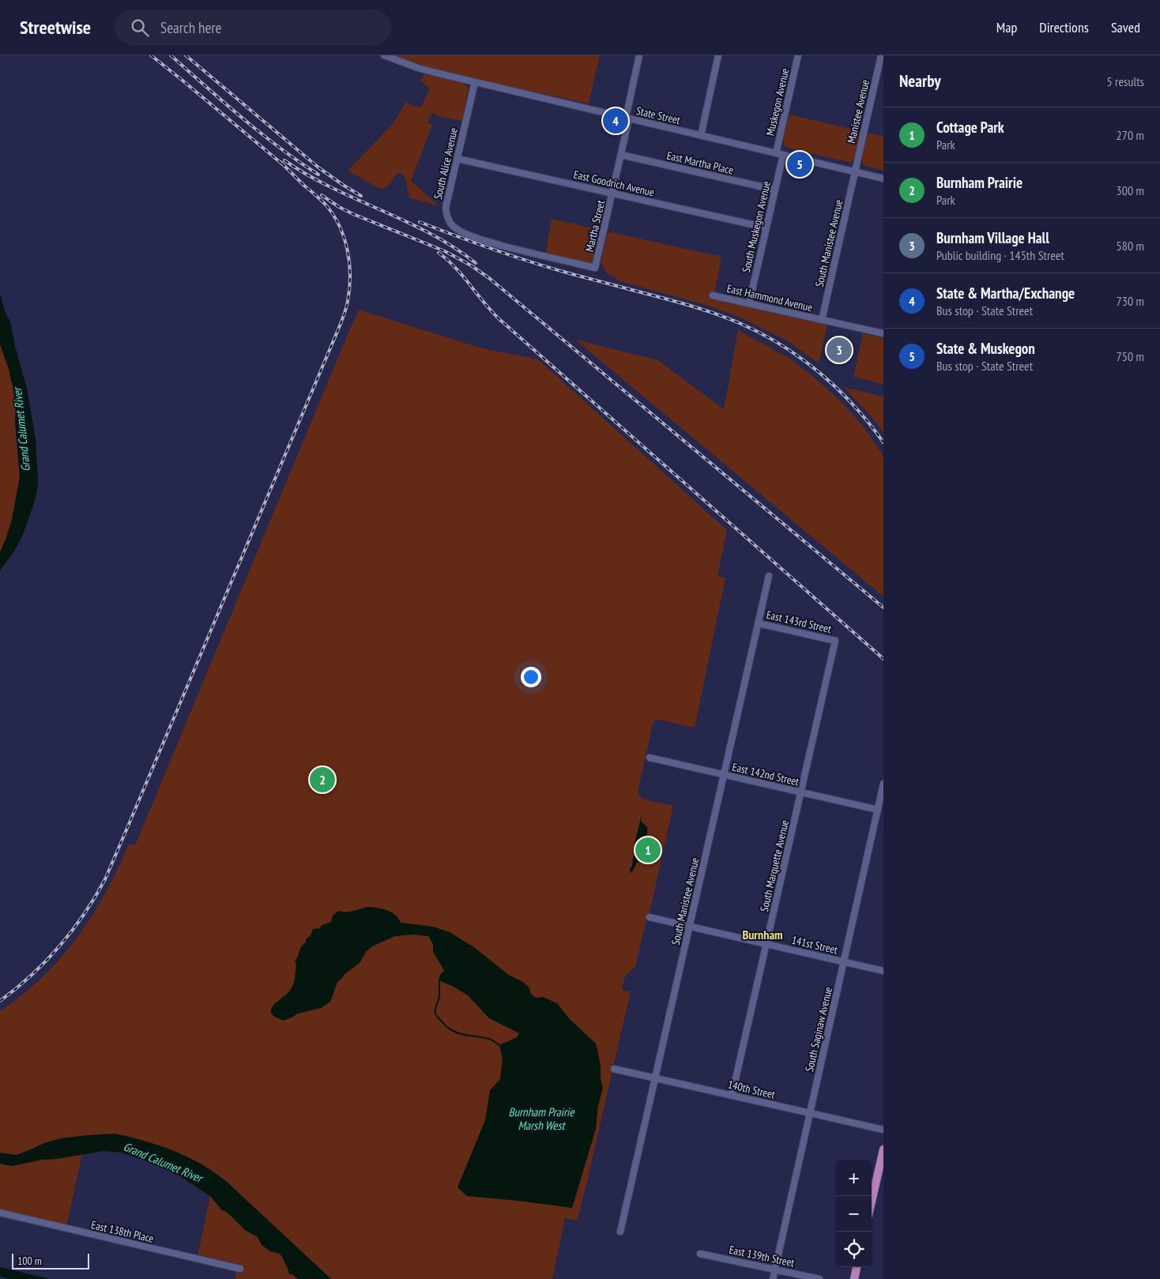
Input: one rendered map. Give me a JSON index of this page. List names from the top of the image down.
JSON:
{
  "streets": {
    "street": [
      "Muskegon Avenue",
      "Manistee Avenue",
      "State Street",
      "East Martha Place",
      "South Alice Avenue",
      "East Goodrich Avenue",
      "Martha Street",
      "South Muskegon Avenue",
      "South Manistee Avenue",
      "East Hammond Avenue",
      "East 143rd Street",
      "East 142nd Street",
      "South Marquette Avenue",
      "141st Street",
      "South Saginaw Avenue",
      "140th Street",
      "East 138th Place",
      "East 139th Street"
    ]
  },
  "crossings": [
    ["Muskegon Avenue", "State Street"],
    ["Muskegon Avenue", "South Muskegon Avenue"],
    ["Manistee Avenue", "State Street"],
    ["Manistee Avenue", "South Manistee Avenue"],
    ["State Street", "South Alice Avenue"],
    ["State Street", "Martha Street"],
    ["State Street", "South Muskegon Avenue"],
    ["State Street", "South Manistee Avenue"],
    ["East Martha Place", "Martha Street"],
    ["East Martha Place", "South Muskegon Avenue"],
    ["South Alice Avenue", "East Goodrich Avenue"],
    ["South Alice Avenue", "Martha Street"],
    ["East Goodrich Avenue", "Martha Street"],
    ["East Goodrich Avenue", "South Muskegon Avenue"],
    ["South Muskegon Avenue", "East Hammond Avenue"],
    ["South Manistee Avenue", "East Hammond Avenue"],
    ["South Manistee Avenue", "East 143rd Street"],
    ["South Manistee Avenue", "East 142nd Street"],
    ["South Manistee Avenue", "141st Street"],
    ["South Manistee Avenue", "140th Street"],
    ["East 143rd Street", "South Marquette Avenue"],
    ["East 142nd Street", "South Marquette Avenue"],
    ["East 142nd Street", "South Saginaw Avenue"],
    ["South Marquette Avenue", "141st Street"],
    ["South Marquette Avenue", "140th Street"],
    ["141st Street", "South Saginaw Avenue"],
    ["South Saginaw Avenue", "140th Street"],
    ["South Saginaw Avenue", "East 139th Street"]
  ],
  "districts": ["Burnham"],
  "water": ["Grand Calumet River", "Burnham Prairie Marsh West"],
  "scale_bar": "100 m",
  "page": {
    "header": "Streetwise",
    "search": "Search here",
    "nav": ["Map", "Directions", "Saved"],
    "heading": ["Nearby", "5 results"],
    "pins": [
      "4",
      "5",
      "3",
      "2",
      "1"
    ],
    "list": [
      {
        "mark": "1",
        "name": "Cottage Park",
        "note": "Park",
        "value": "270 m"
      },
      {
        "mark": "2",
        "name": "Burnham Prairie",
        "note": "Park",
        "value": "300 m"
      },
      {
        "mark": "3",
        "name": "Burnham Village Hall",
        "note": "Public building · 145th Street",
        "value": "580 m"
      },
      {
        "mark": "4",
        "name": "State & Martha/Exchange",
        "note": "Bus stop · State Street",
        "value": "730 m"
      },
      {
        "mark": "5",
        "name": "State & Muskegon",
        "note": "Bus stop · State Street",
        "value": "750 m"
      }
    ],
    "map_buttons": ["+", "−"],
    "scale": "100 m"
  }
}
